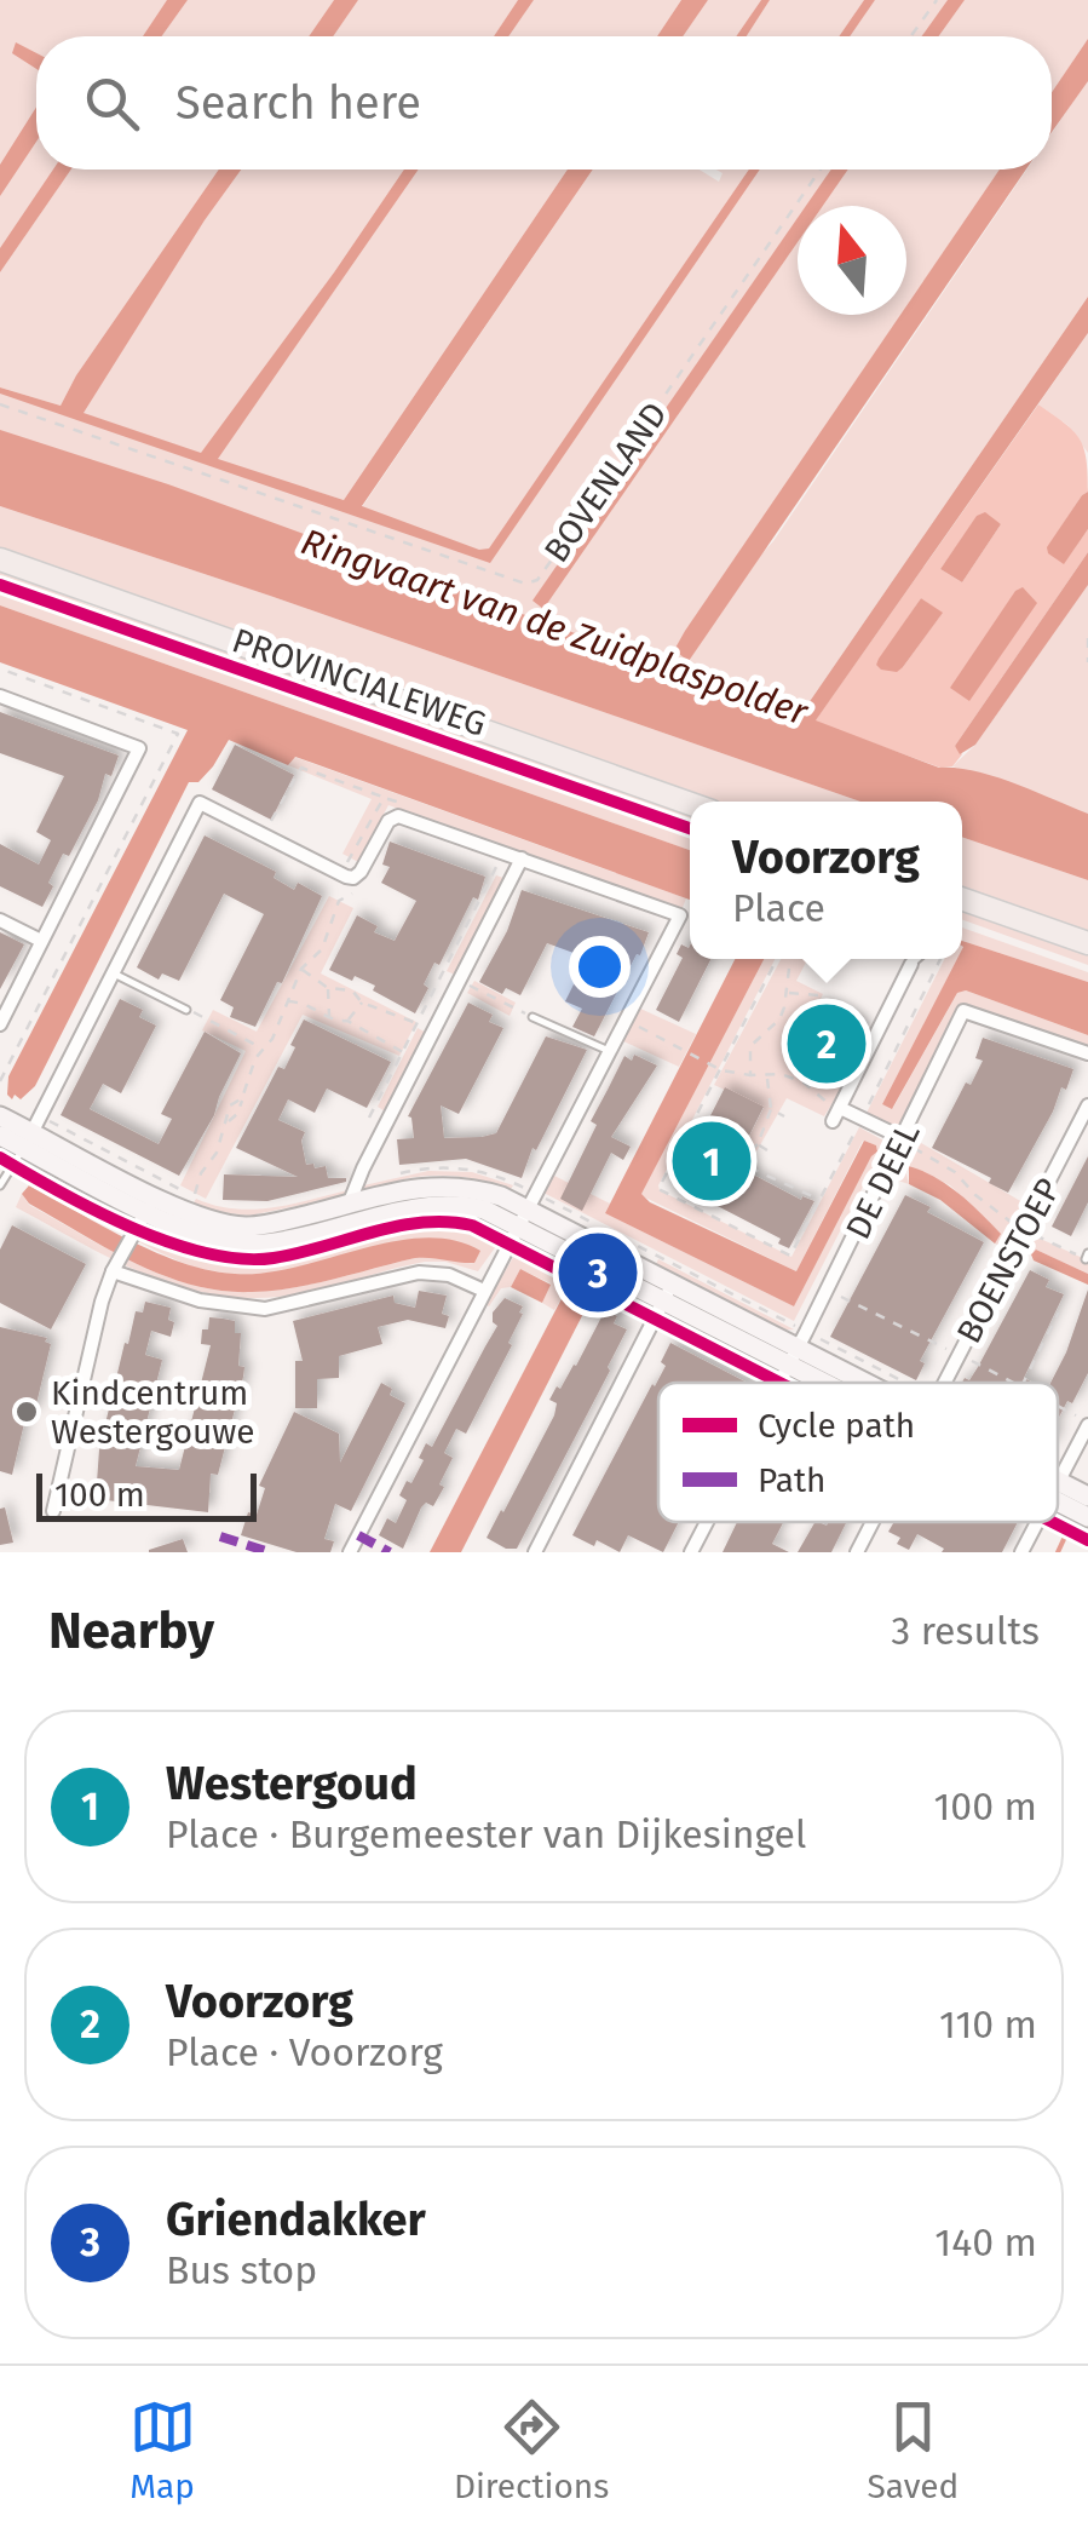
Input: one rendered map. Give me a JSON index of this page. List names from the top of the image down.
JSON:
{
  "streets": {
    "main road": ["PROVINCIALEWEG"],
    "street": ["DE DEEL", "BOENSTOEP"],
    "path": ["BOVENLAND"]
  },
  "water": ["Ringvaart van de Zuidplaspolder"],
  "places": ["Kindcentrum Westergouwe"],
  "legend": ["Cycle path", "Path"],
  "scale_bar": "100 m",
  "north": "top",
  "page": {
    "search": "Search here",
    "popup": ["Voorzorg", "Place"],
    "pins": ["2", "1", "3"],
    "scale": "100 m",
    "heading": ["Nearby", "3 results"],
    "list": [
      {
        "mark": "1",
        "name": "Westergoud",
        "note": "Place · Burgemeester van Dijkesingel",
        "value": "100 m"
      },
      {
        "mark": "2",
        "name": "Voorzorg",
        "note": "Place · Voorzorg",
        "value": "110 m"
      },
      {
        "mark": "3",
        "name": "Griendakker",
        "note": "Bus stop",
        "value": "140 m"
      }
    ],
    "nav": ["Map", "Directions", "Saved"]
  }
}
